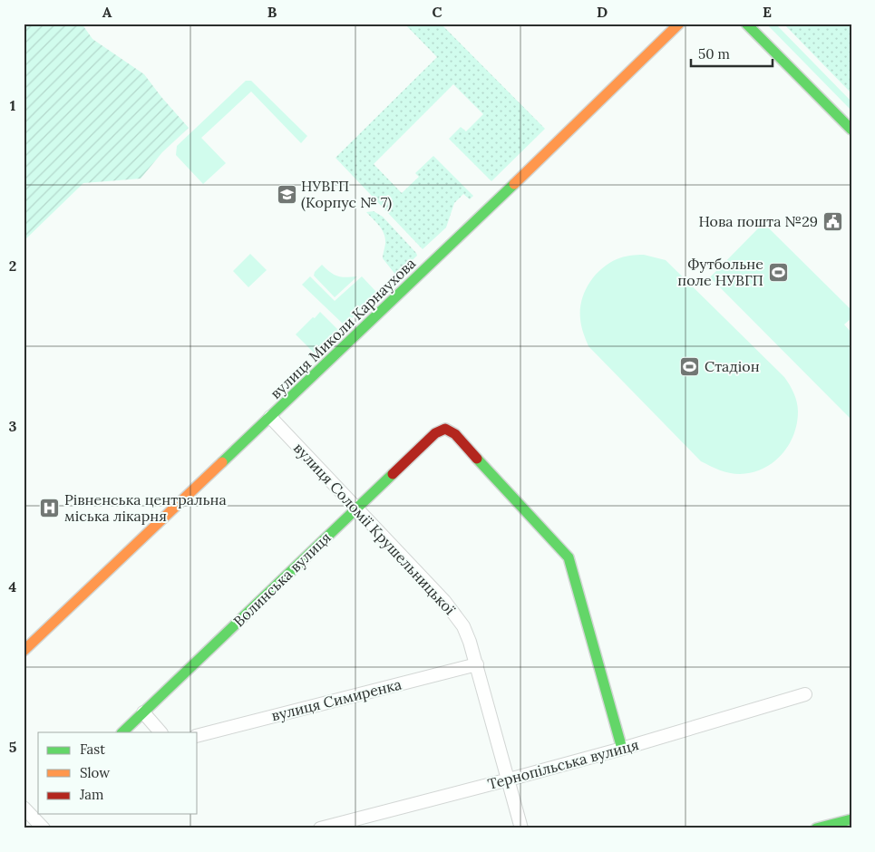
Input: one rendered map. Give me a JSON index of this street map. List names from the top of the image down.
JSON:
{
  "streets": {
    "main road": ["вулиця Миколи Карнаухова", "Волинська вулиця"],
    "street": ["вулиця Соломії Крушельницької", "вулиця Симиренка", "Тернопільська вулиця"]
  },
  "crossings": [
    ["вулиця Миколи Карнаухова", "вулиця Соломії Крушельницької"],
    ["вулиця Соломії Крушельницької", "Волинська вулиця"],
    ["вулиця Соломії Крушельницької", "вулиця Симиренка"],
    ["вулиця Соломії Крушельницької", "Тернопільська вулиця"],
    ["Волинська вулиця", "Тернопільська вулиця"]
  ],
  "places": {
    "school or university": ["НУВГП (Корпус № 7)"],
    "public building": ["Нова пошта №29"],
    "sports": ["Футбольне поле НУВГП", "Стадіон"],
    "hospital": ["Рівненська центральна міська лікарня"]
  },
  "legend": ["Fast", "Slow", "Jam"],
  "scale_bar": "50 m",
  "grid": {
    "columns": [
      "A",
      "B",
      "C",
      "D",
      "E"
    ],
    "rows": [
      "1",
      "2",
      "3",
      "4",
      "5"
    ]
  }
}
